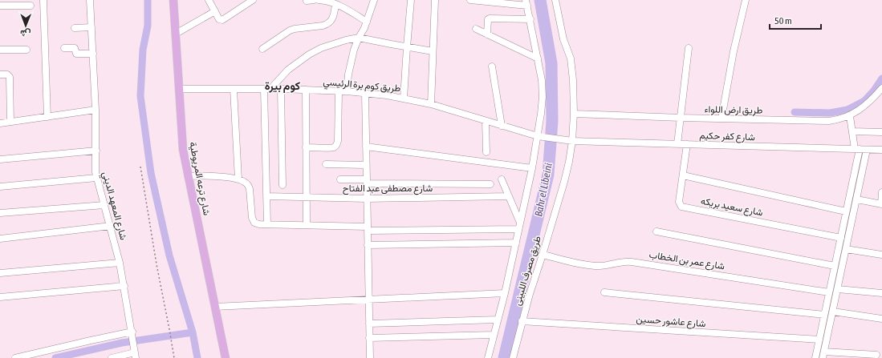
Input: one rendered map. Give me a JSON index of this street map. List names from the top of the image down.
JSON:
{
  "streets": {
    "main road": ["شارع ترعه المريوطية"],
    "street": [
      "طريق كوم برة الرئيسي",
      "طريق ارض اللواء",
      "شارع كفر حكيم",
      "شارع مصطفى عبد الفتاح",
      "شارع المعهد الديني",
      "شارع سعيد بريكه",
      "شارع عمر بن الخطاب",
      "طريق مصرف اللبينى",
      "شارع عاشور حسين"
    ]
  },
  "crossings": [
    ["طريق كوم برة الرئيسي", "شارع كفر حكيم"],
    ["طريق كوم برة الرئيسي", "شارع ترعه المريوطية"],
    ["طريق كوم برة الرئيسي", "طريق مصرف اللبينى"],
    ["طريق ارض اللواء", "طريق مصرف اللبينى"],
    ["شارع كفر حكيم", "شارع سعيد بريكه"],
    ["شارع كفر حكيم", "طريق مصرف اللبينى"],
    ["شارع عمر بن الخطاب", "طريق مصرف اللبينى"],
    ["طريق مصرف اللبينى", "شارع عاشور حسين"]
  ],
  "districts": ["كوم بيرة"],
  "water": ["Bahr el Libeini"],
  "scale_bar": "50 m",
  "north": "bottom"
}
